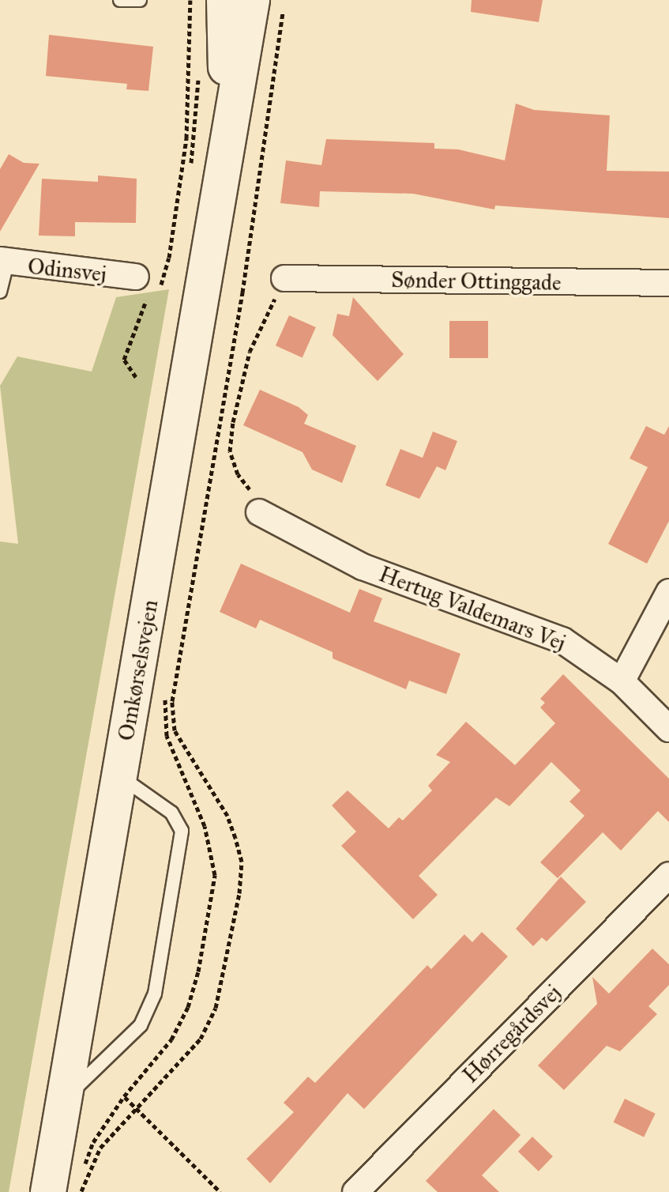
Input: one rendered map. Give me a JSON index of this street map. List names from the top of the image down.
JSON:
{
  "streets": {
    "main road": ["Omkørselsvejen"],
    "street": [
      "Odinsvej",
      "Sønder Ottinggade",
      "Hertug Valdemars Vej",
      "Hørregårdsvej"
    ]
  }
}
